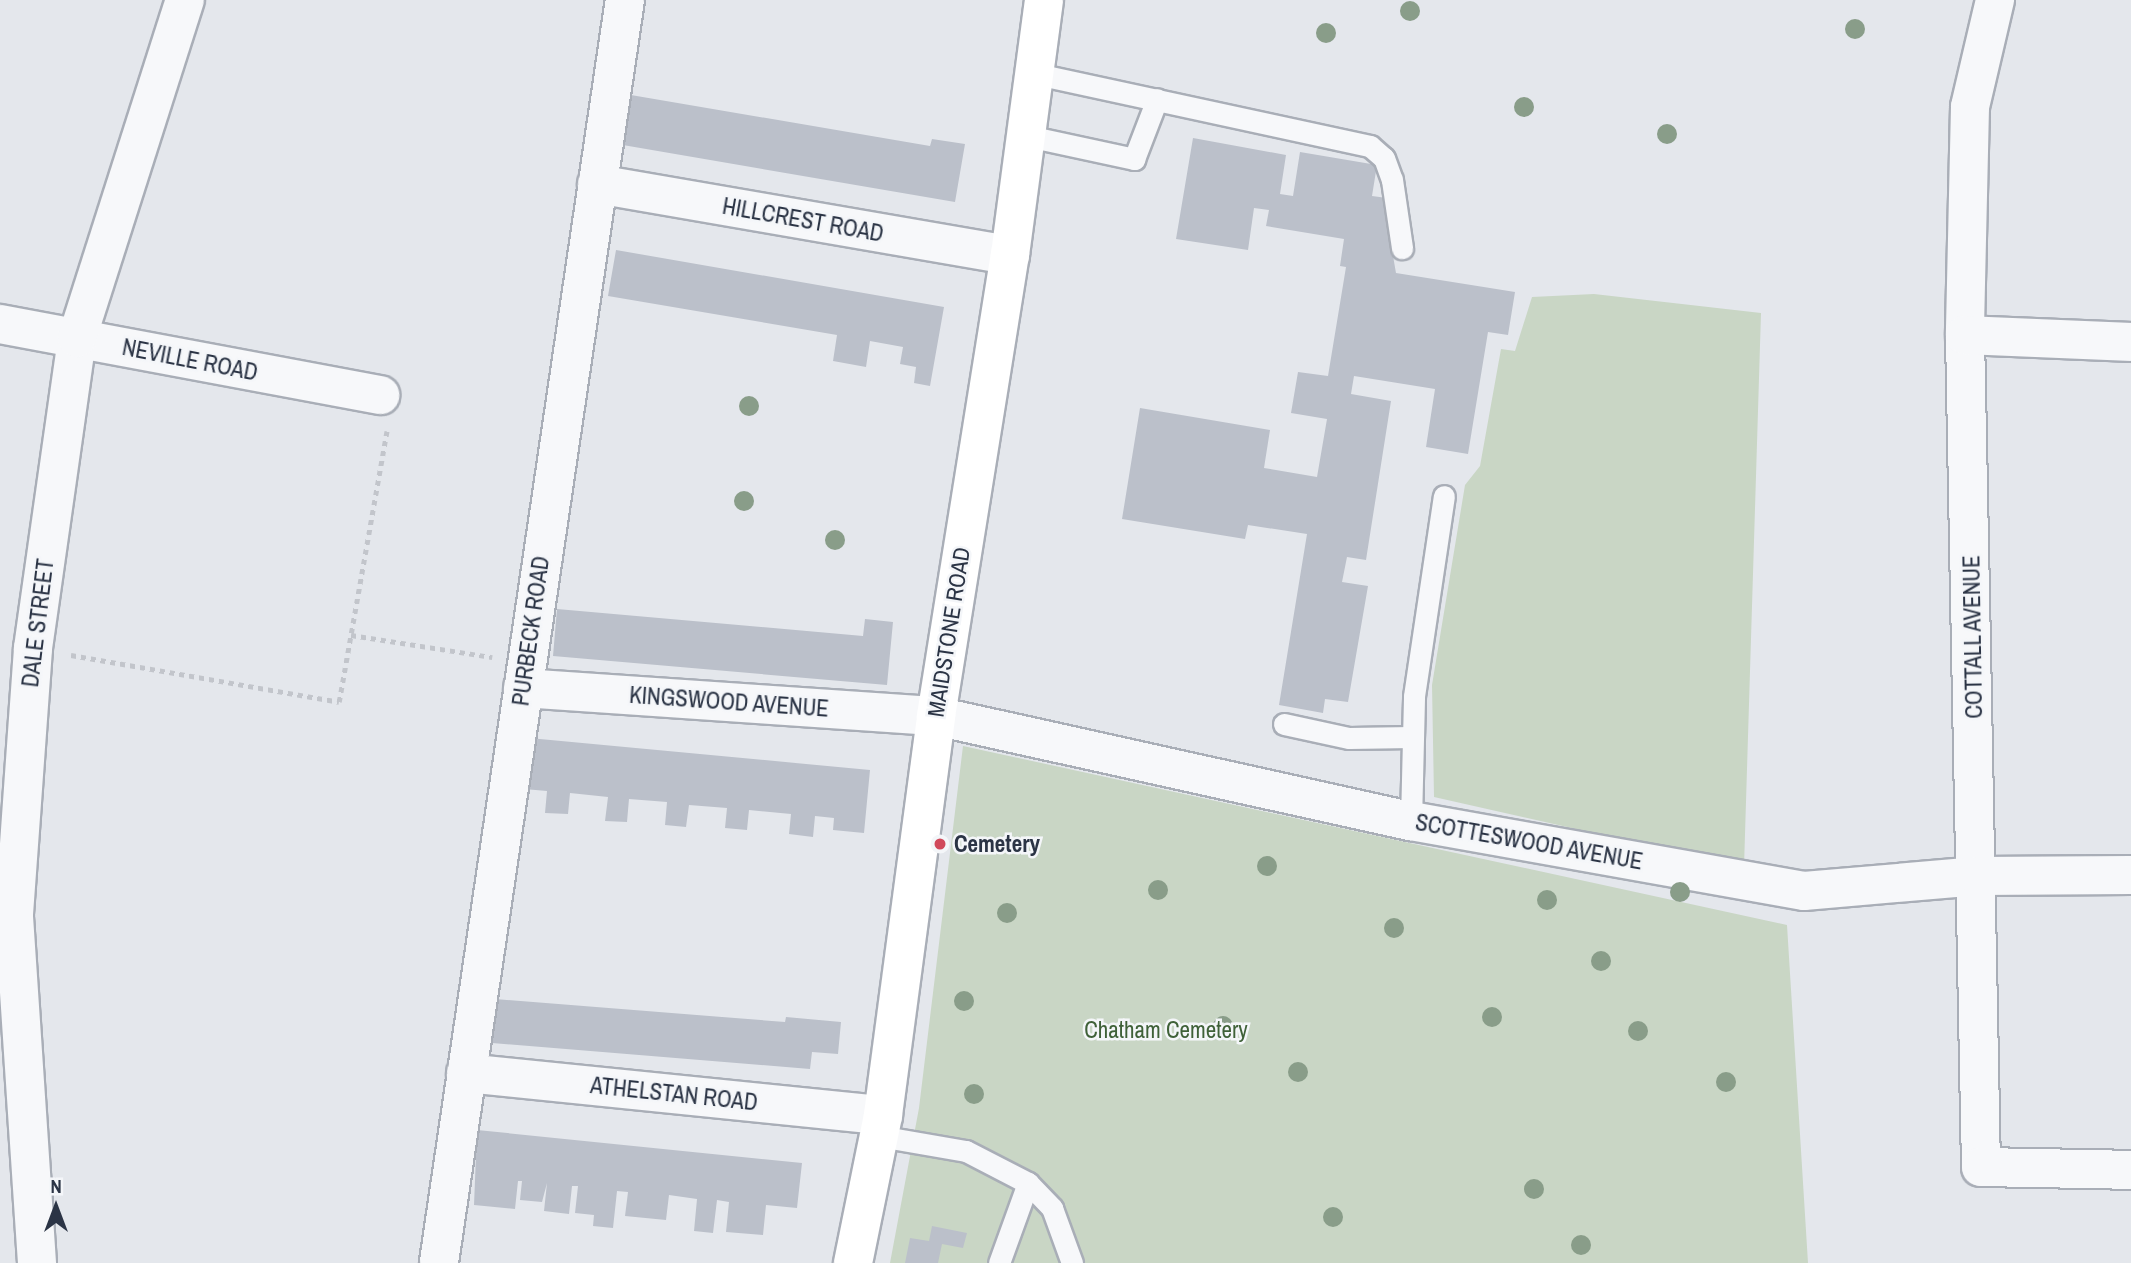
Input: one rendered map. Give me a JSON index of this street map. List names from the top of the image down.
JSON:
{
  "streets": {
    "main road": ["MAIDSTONE ROAD"],
    "street": [
      "HILLCREST ROAD",
      "NEVILLE ROAD",
      "DALE STREET",
      "PURBECK ROAD",
      "COTTALL AVENUE",
      "KINGSWOOD AVENUE",
      "SCOTTESWOOD AVENUE",
      "ATHELSTAN ROAD"
    ]
  },
  "crossings": [
    ["HILLCREST ROAD", "PURBECK ROAD"],
    ["HILLCREST ROAD", "MAIDSTONE ROAD"],
    ["NEVILLE ROAD", "DALE STREET"],
    ["PURBECK ROAD", "KINGSWOOD AVENUE"],
    ["PURBECK ROAD", "ATHELSTAN ROAD"],
    ["MAIDSTONE ROAD", "KINGSWOOD AVENUE"],
    ["MAIDSTONE ROAD", "SCOTTESWOOD AVENUE"],
    ["MAIDSTONE ROAD", "ATHELSTAN ROAD"],
    ["COTTALL AVENUE", "SCOTTESWOOD AVENUE"],
    ["KINGSWOOD AVENUE", "SCOTTESWOOD AVENUE"]
  ],
  "parks": ["Chatham Cemetery"],
  "places": ["Cemetery"],
  "north": "top"
}
